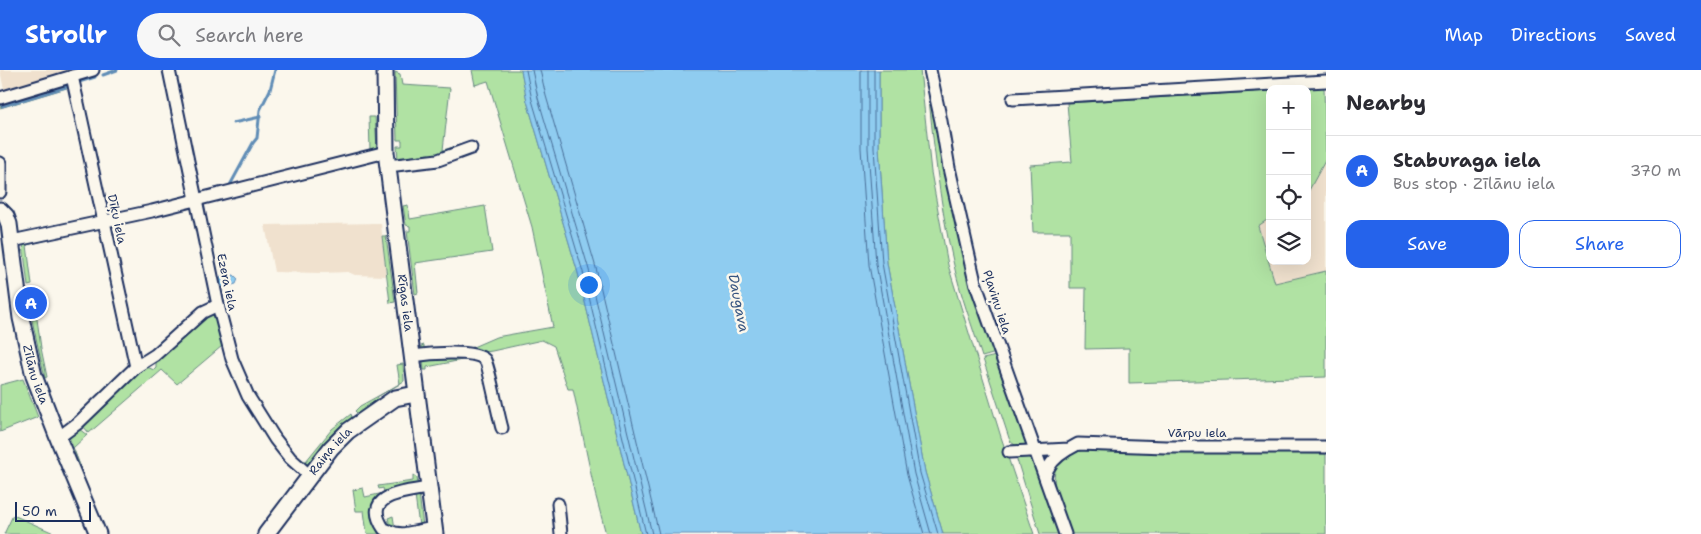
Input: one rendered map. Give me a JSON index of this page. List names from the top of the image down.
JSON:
{
  "streets": {
    "main road": ["Rīgas iela", "Zīlānu iela", "Raiņa iela"],
    "street": [
      "Dīķu iela",
      "Ezera iela",
      "Pļaviņu iela",
      "Vārpu iela"
    ]
  },
  "crossings": [
    ["Ezera iela", "Raiņa iela"],
    ["Rīgas iela", "Raiņa iela"],
    ["Pļaviņu iela", "Vārpu iela"]
  ],
  "water": ["Daugava"],
  "scale_bar": "50 m",
  "page": {
    "header": "Strollr",
    "search": "Search here",
    "nav": ["Map", "Directions", "Saved"],
    "heading": "Nearby",
    "map_buttons": ["+", "−"],
    "list": [
      {
        "mark": "A",
        "name": "Staburaga iela",
        "note": "Bus stop · Zīlānu iela",
        "value": "370 m"
      }
    ],
    "buttons": ["Save", "Share"],
    "pins": "A",
    "scale": "50 m"
  }
}
